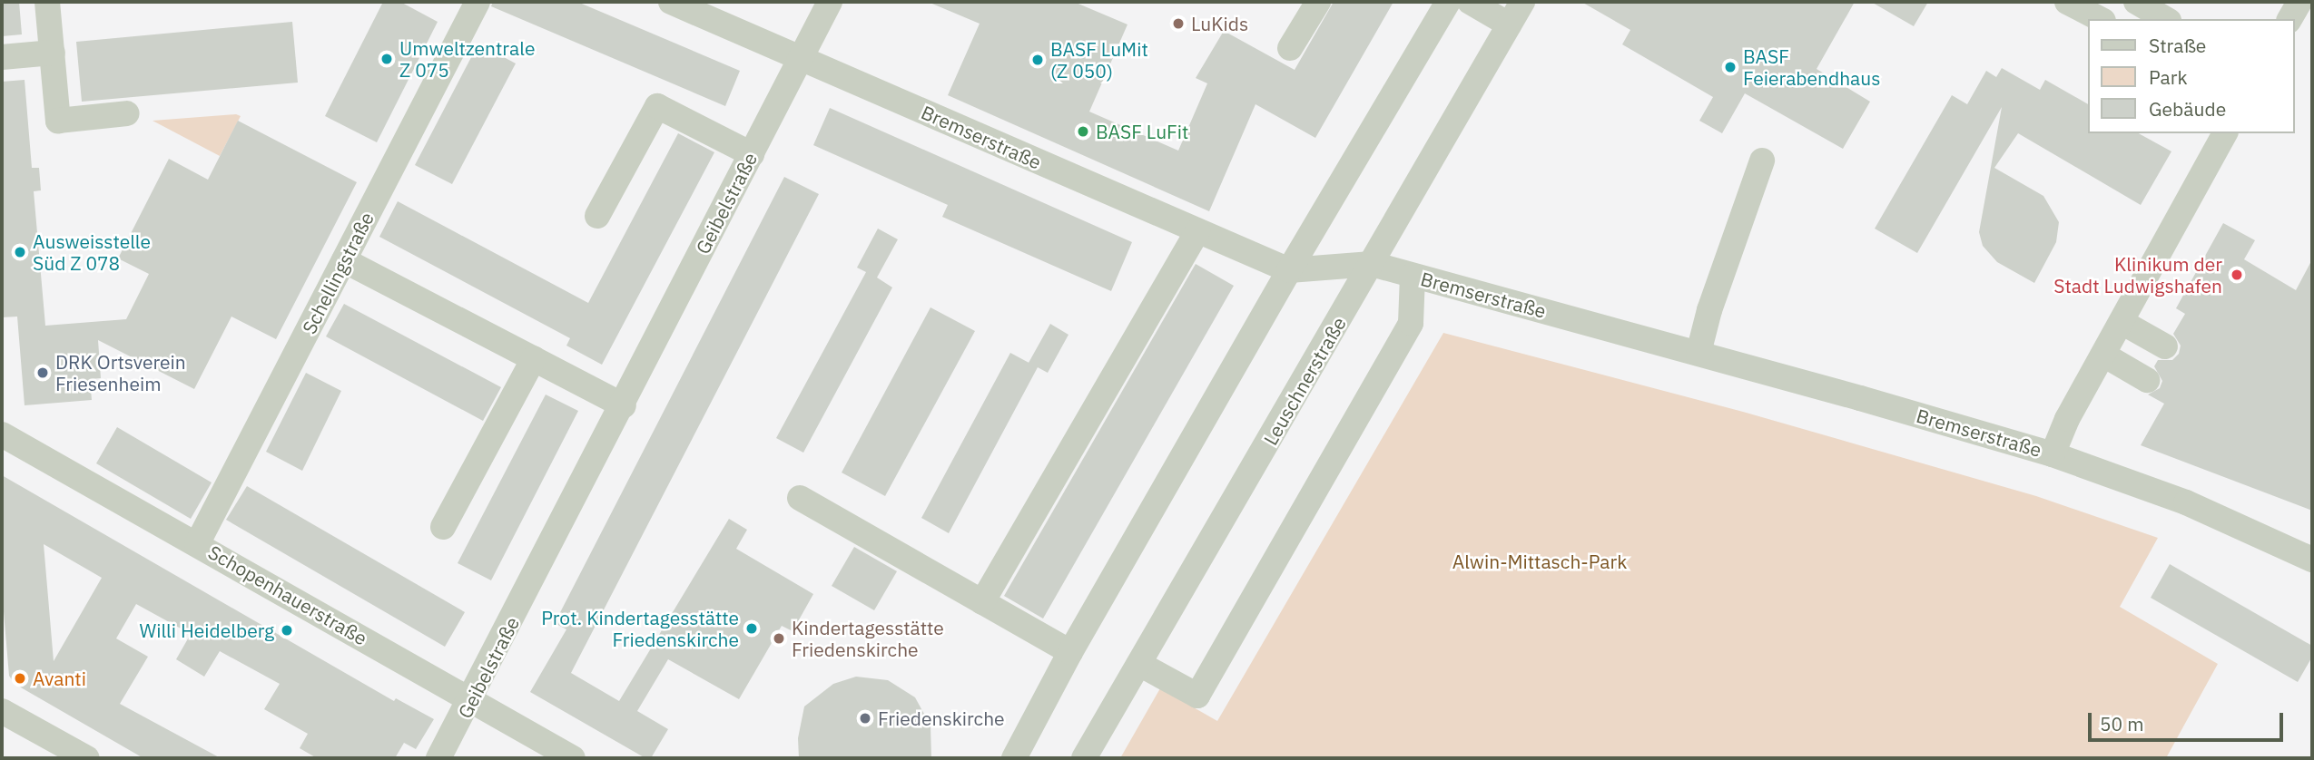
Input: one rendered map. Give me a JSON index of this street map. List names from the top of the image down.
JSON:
{
  "streets": {
    "street": [
      "Bremserstraße",
      "Geibelstraße",
      "Schellingstraße",
      "Leuschnerstraße",
      "Schopenhauerstraße"
    ]
  },
  "crossings": [
    ["Bremserstraße", "Geibelstraße"],
    ["Bremserstraße", "Leuschnerstraße"],
    ["Geibelstraße", "Schopenhauerstraße"],
    ["Schellingstraße", "Schopenhauerstraße"]
  ],
  "parks": ["Alwin-Mittasch-Park"],
  "places": [
    "LuKids",
    "Umweltzentrale Z 075",
    "BASF LuMit (Z 050)",
    "BASF Feierabendhaus",
    "BASF LuFit",
    "Ausweisstelle Süd Z 078",
    "Klinikum der Stadt Ludwigshafen",
    "DRK Ortsverein Friesenheim",
    "Prot. Kindertagesstätte Friedenskirche",
    "Willi Heidelberg",
    "Kindertagesstätte Friedenskirche",
    "Avanti",
    "Friedenskirche"
  ],
  "legend": ["Straße", "Park", "Gebäude"],
  "scale_bar": "50 m"
}
